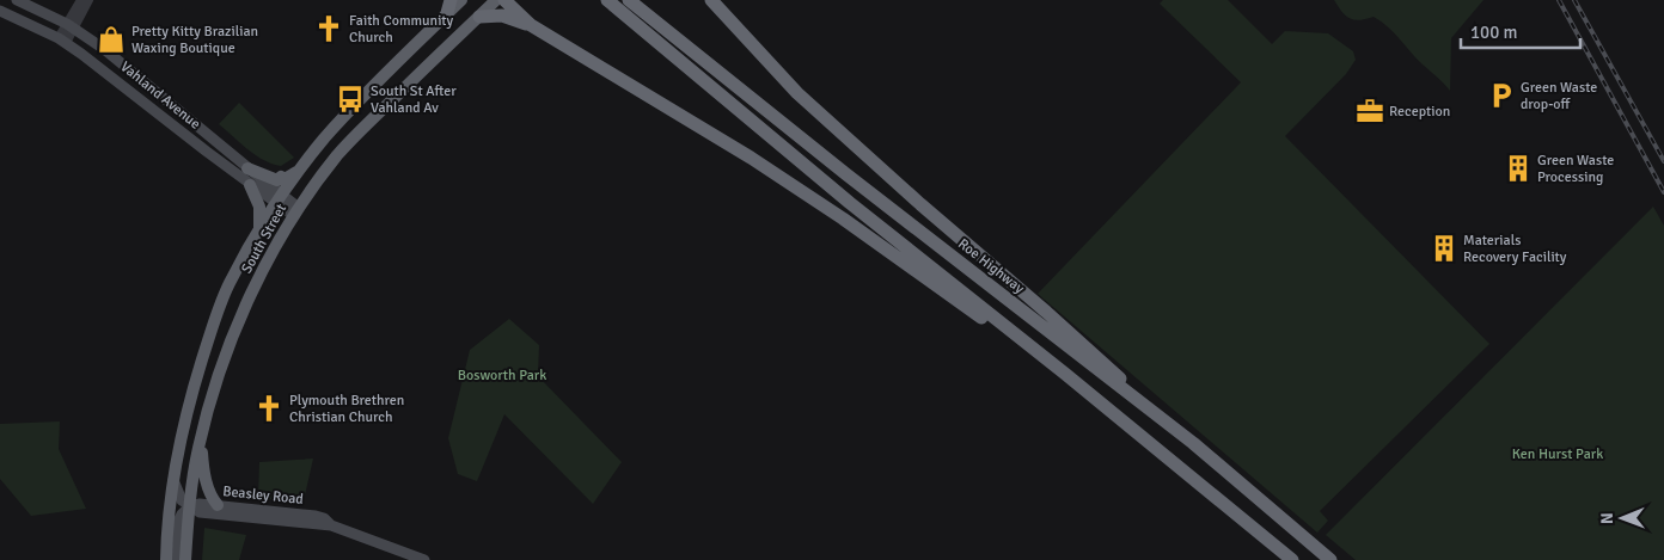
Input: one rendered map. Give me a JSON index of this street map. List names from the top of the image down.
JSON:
{
  "streets": {
    "highway": ["South Street", "Roe Highway"],
    "main road": ["Vahland Avenue", "Beasley Road"]
  },
  "crossings": [
    ["Vahland Avenue", "South Street"],
    ["South Street", "Beasley Road"]
  ],
  "parks": ["Bosworth Park", "Ken Hurst Park"],
  "places": {
    "church": ["Faith Community Church", "Plymouth Brethren Christian Church"],
    "shop": ["Pretty Kitty Brazilian Waxing Boutique"],
    "parking": ["Green Waste drop-off"],
    "bus stop": ["South St After Vahland Av"],
    "office": ["Reception"],
    "building": ["Green Waste Processing", "Materials Recovery Facility"]
  },
  "scale_bar": "100 m",
  "north": "left"
}
